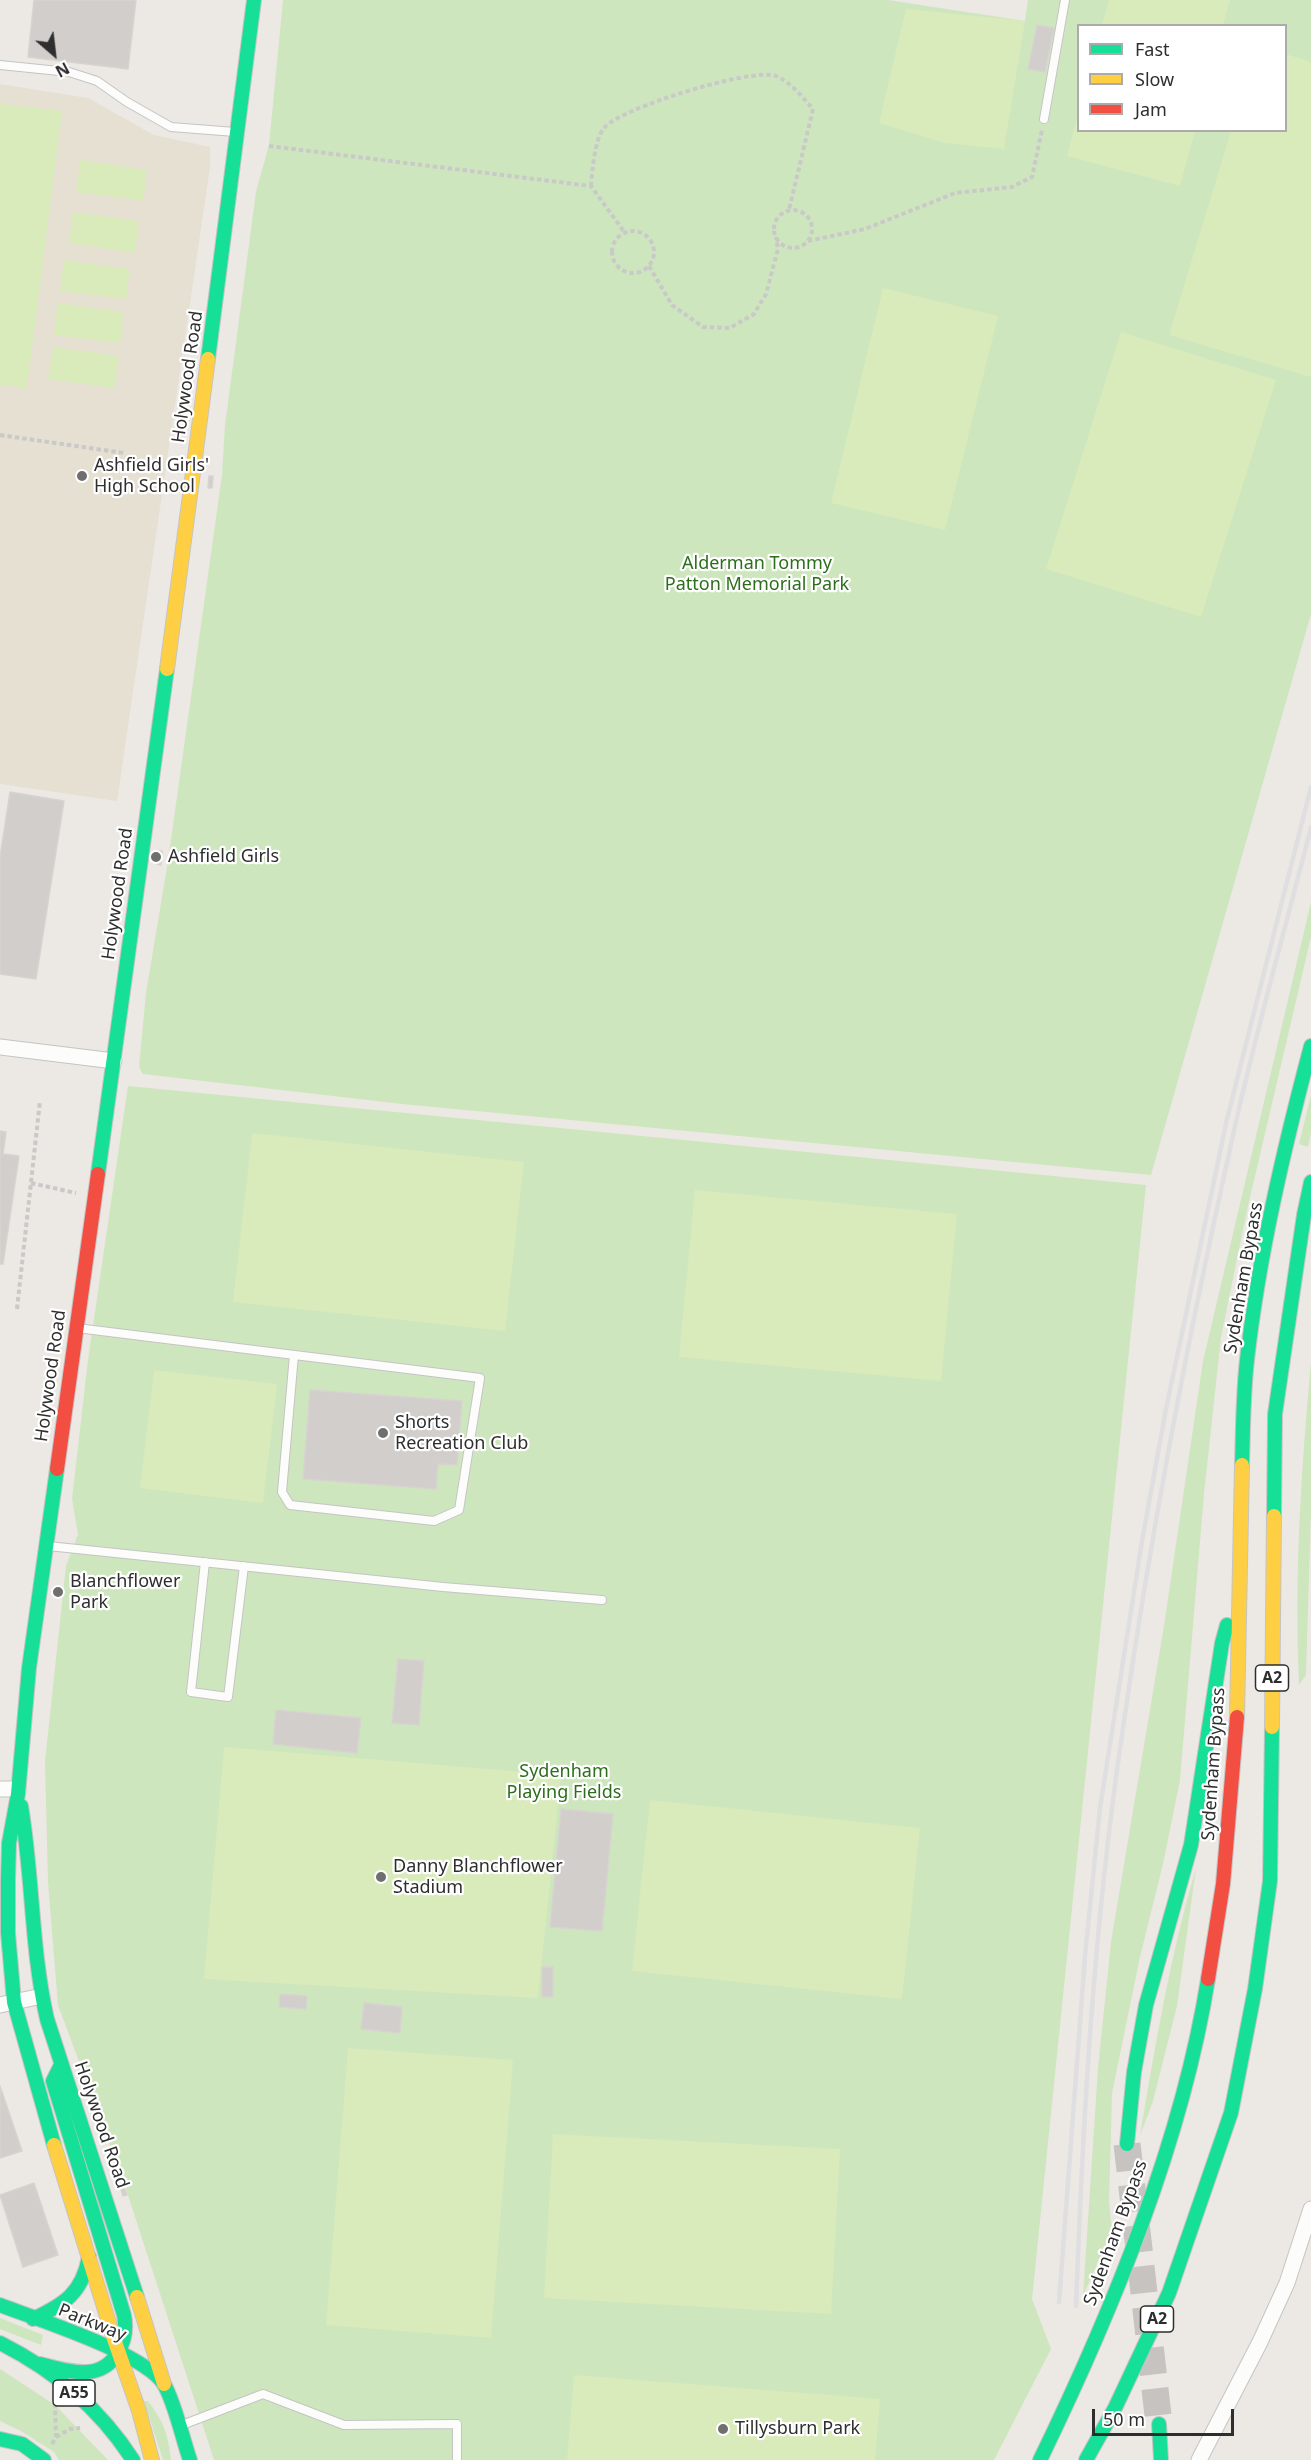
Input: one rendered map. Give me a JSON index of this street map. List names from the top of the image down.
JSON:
{
  "streets": {
    "main road": [
      "Holywood Road",
      "Sydenham Bypass",
      "A2",
      "Parkway",
      "A55"
    ]
  },
  "crossings": [
    ["Holywood Road", "Parkway"]
  ],
  "parks": ["Alderman Tommy Patton Memorial Park", "Sydenham Playing Fields"],
  "places": [
    "Ashfield Girls' High School",
    "Ashfield Girls",
    "Shorts Recreation Club",
    "Blanchflower Park",
    "Danny Blanchflower Stadium",
    "Tillysburn Park"
  ],
  "legend": ["Fast", "Slow", "Jam"],
  "scale_bar": "50 m",
  "north": "bottom right"
}
